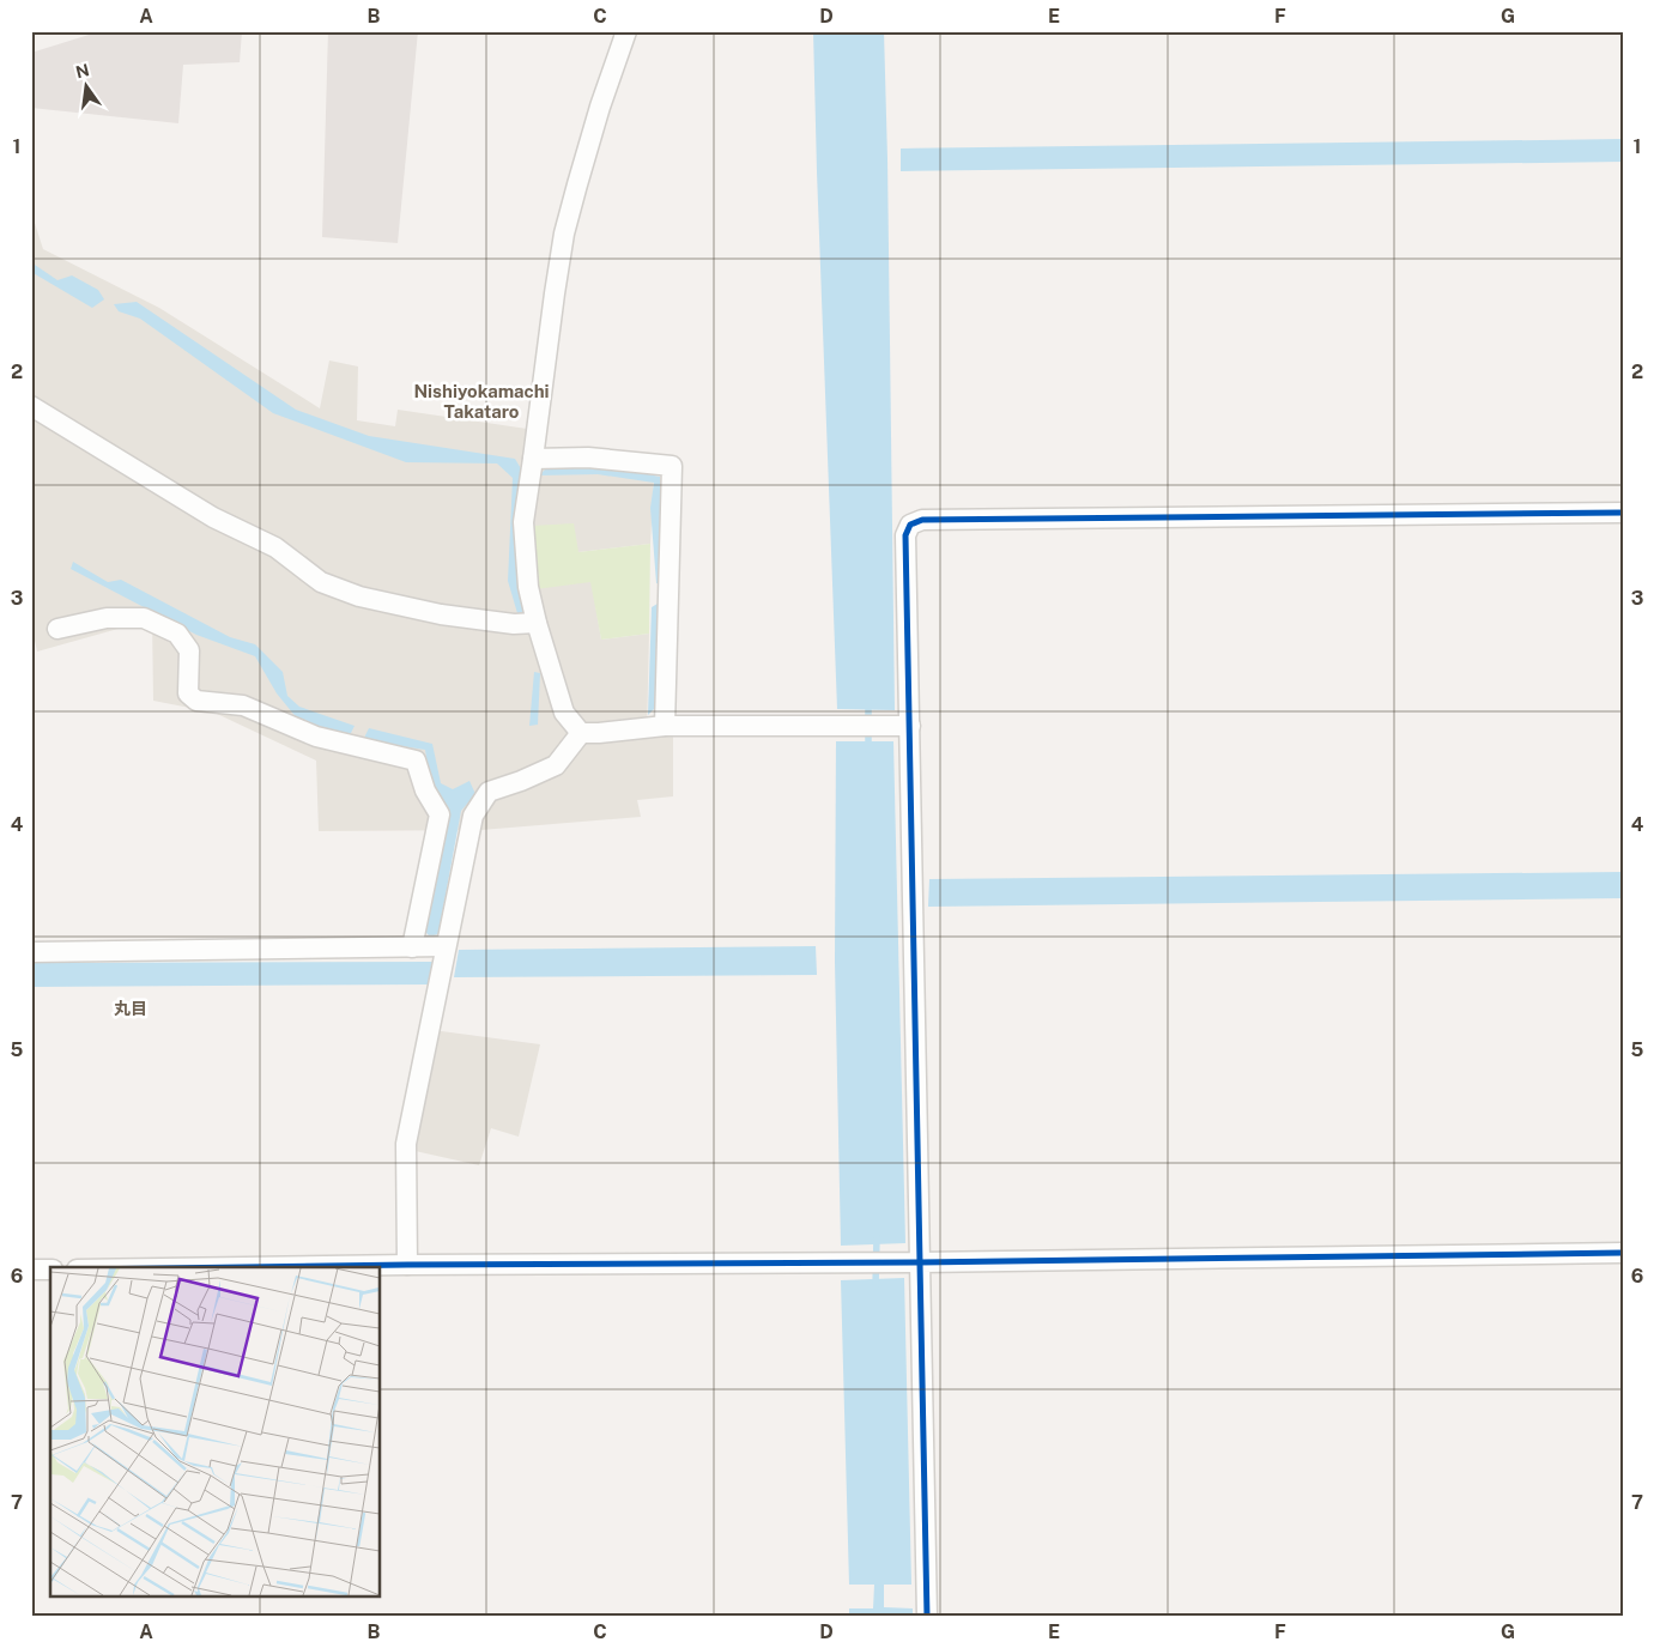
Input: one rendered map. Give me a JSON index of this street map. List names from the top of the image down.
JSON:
{
  "districts": ["Nishiyokamachi Takataro", "丸目"],
  "north": "top",
  "grid": {
    "columns": [
      "A",
      "B",
      "C",
      "D",
      "E",
      "F",
      "G"
    ],
    "rows": [
      "1",
      "2",
      "3",
      "4",
      "5",
      "6",
      "7"
    ]
  }
}
